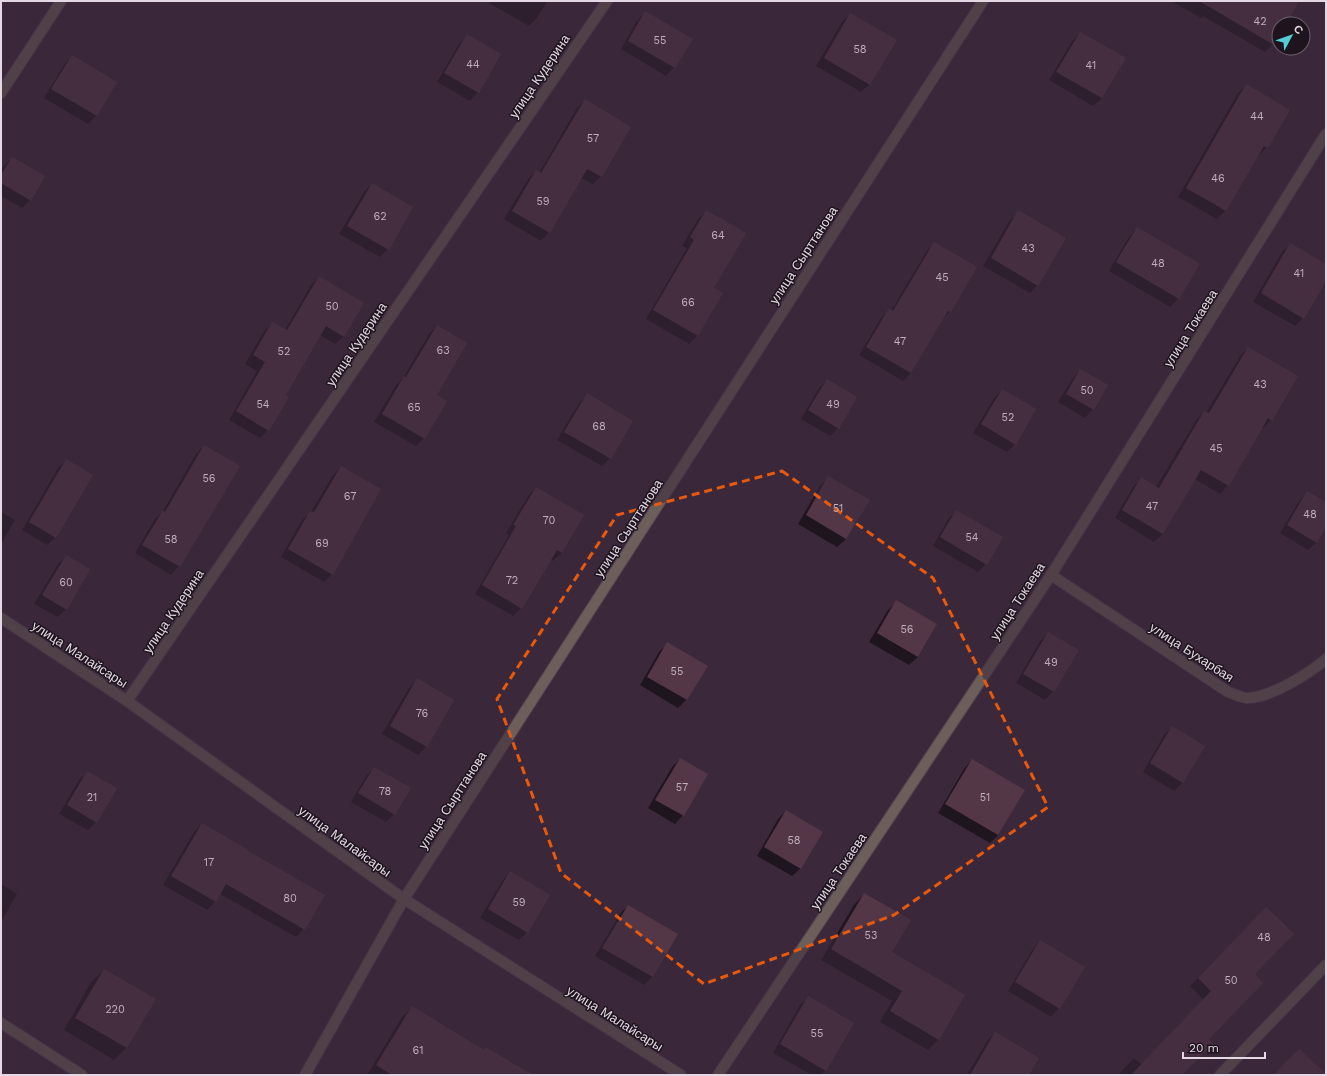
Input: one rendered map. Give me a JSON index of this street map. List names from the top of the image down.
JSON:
{
  "streets": {
    "street": [
      "улица Кудерина",
      "улица Сырттанова",
      "улица Токаева",
      "улица Бухарбая",
      "улица Малайсары"
    ]
  },
  "crossings": [
    ["улица Кудерина", "улица Малайсары"],
    ["улица Сырттанова", "улица Малайсары"],
    ["улица Токаева", "улица Бухарбая"]
  ],
  "house_numbers": [
    "42",
    "55",
    "58",
    "44",
    "41",
    "44",
    "57",
    "46",
    "59",
    "62",
    "64",
    "43",
    "48",
    "41",
    "45",
    "66",
    "50",
    "47",
    "63",
    "52",
    "43",
    "50",
    "54",
    "49",
    "65",
    "52",
    "68",
    "45",
    "56",
    "67",
    "47",
    "51",
    "48",
    "70",
    "54",
    "58",
    "69",
    "72",
    "60",
    "56",
    "49",
    "55",
    "76",
    "57",
    "78",
    "21",
    "51",
    "58",
    "17",
    "80",
    "59",
    "53",
    "48",
    "50",
    "220",
    "55",
    "61"
  ],
  "scale_bar": "20 m",
  "north": "top right"
}
